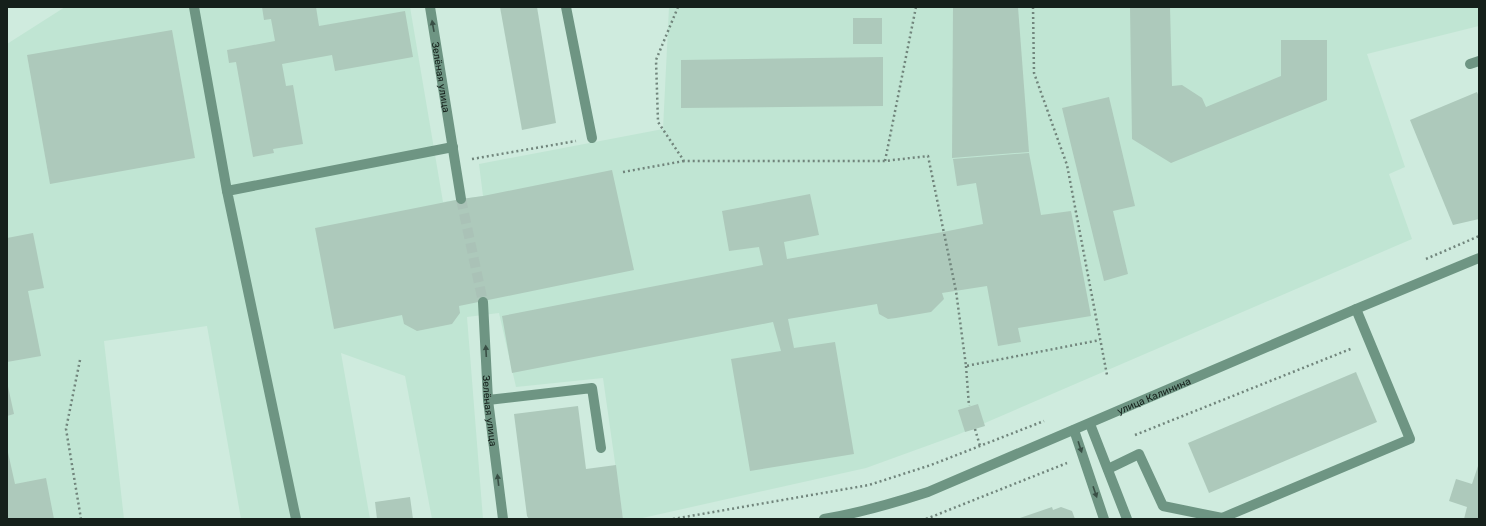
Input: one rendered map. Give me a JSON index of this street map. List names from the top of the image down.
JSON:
{
  "streets": {
    "street": ["Зелёная улица", "улица Калинина"]
  },
  "one_way": ["Зелёная улица"]
}
